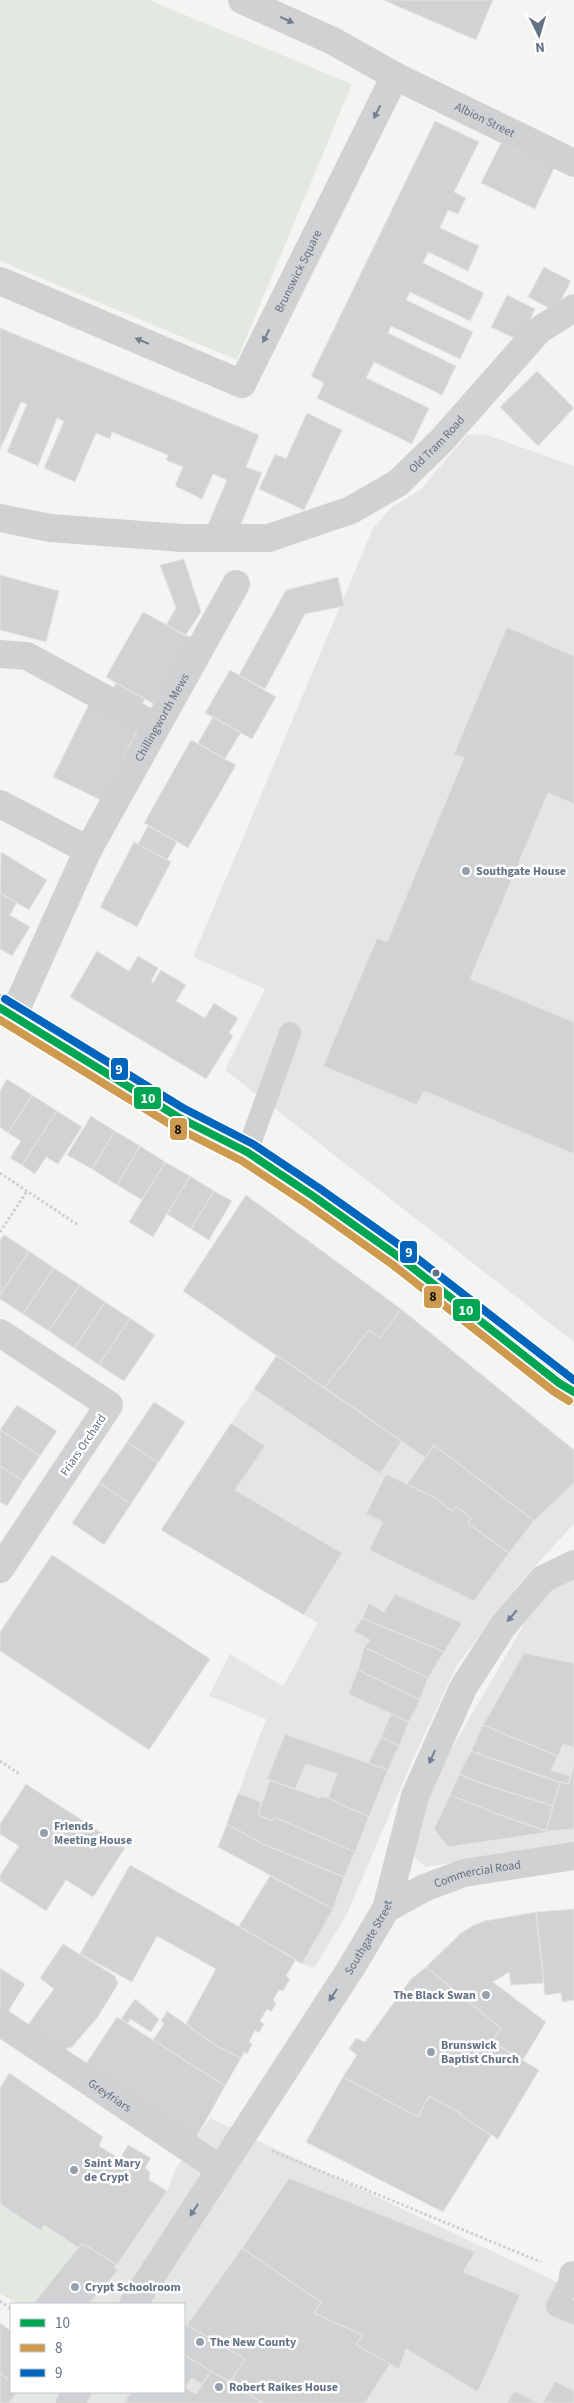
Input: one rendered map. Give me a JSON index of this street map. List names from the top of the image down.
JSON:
{
  "streets": {
    "street": [
      "Albion Street",
      "Brunswick Square",
      "Old Tram Road",
      "Chillingworth Mews",
      "Friars Orchard",
      "Commercial Road",
      "Southgate Street",
      "Greyfriars"
    ]
  },
  "crossings": [
    ["Albion Street", "Brunswick Square"],
    ["Commercial Road", "Southgate Street"],
    ["Southgate Street", "Greyfriars"]
  ],
  "one_way": ["Southgate Street"],
  "places": [
    "Southgate House",
    "Friends Meeting House",
    "The Black Swan",
    "Brunswick Baptist Church",
    "Saint Mary de Crypt",
    "Crypt Schoolroom",
    "The New County",
    "Robert Raikes House"
  ],
  "lines": ["transit line 9", "transit line 10", "transit line 8"],
  "legend": ["10", "8", "9"],
  "north": "bottom"
}
